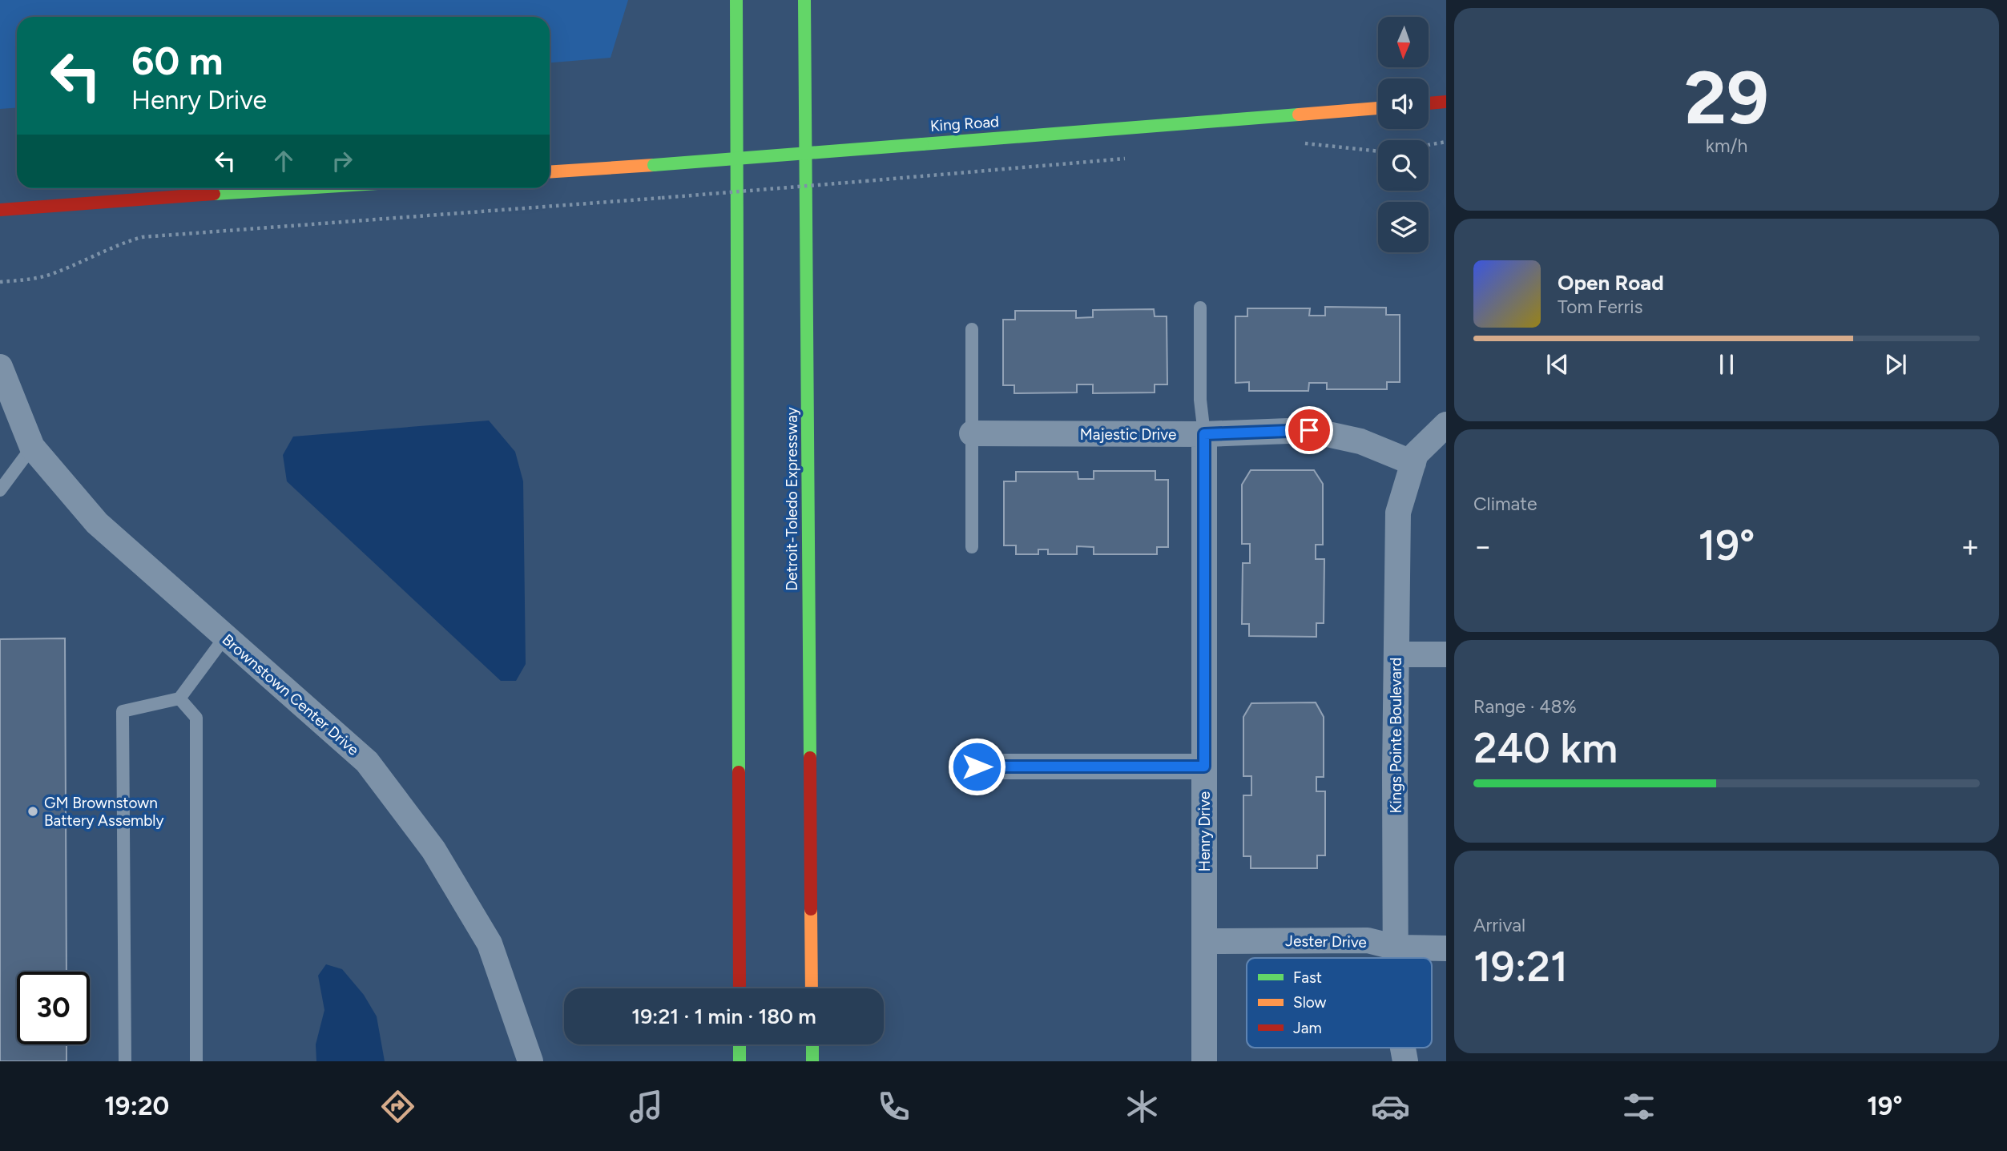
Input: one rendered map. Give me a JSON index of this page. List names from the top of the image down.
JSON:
{
  "streets": {
    "main road": ["King Road", "Detroit-Toledo Expressway"],
    "street": [
      "Majestic Drive",
      "Brownstown Center Drive",
      "Kings Pointe Boulevard",
      "Henry Drive",
      "Jester Drive"
    ]
  },
  "crossings": [
    ["Majestic Drive", "Kings Pointe Boulevard"],
    ["Majestic Drive", "Henry Drive"],
    ["Kings Pointe Boulevard", "Jester Drive"],
    ["Henry Drive", "Jester Drive"]
  ],
  "places": ["GM Brownstown Battery Assembly"],
  "legend": ["Fast", "Slow", "Jam"],
  "north": "bottom",
  "page": {
    "tile": [
      ["29", "km/h"],
      "Climate",
      ["Range · 48%", "240 km"],
      ["Arrival", "19:21"]
    ],
    "turn": ["60 m", "Henry Drive"],
    "song": ["Open Road", "Tom Ferris"],
    "heat": ["−", "19°", "+"],
    "limit": "30",
    "trip": "19:21 · 1 min · 180 m",
    "tabs": ["19:20", "19°"]
  }
}
